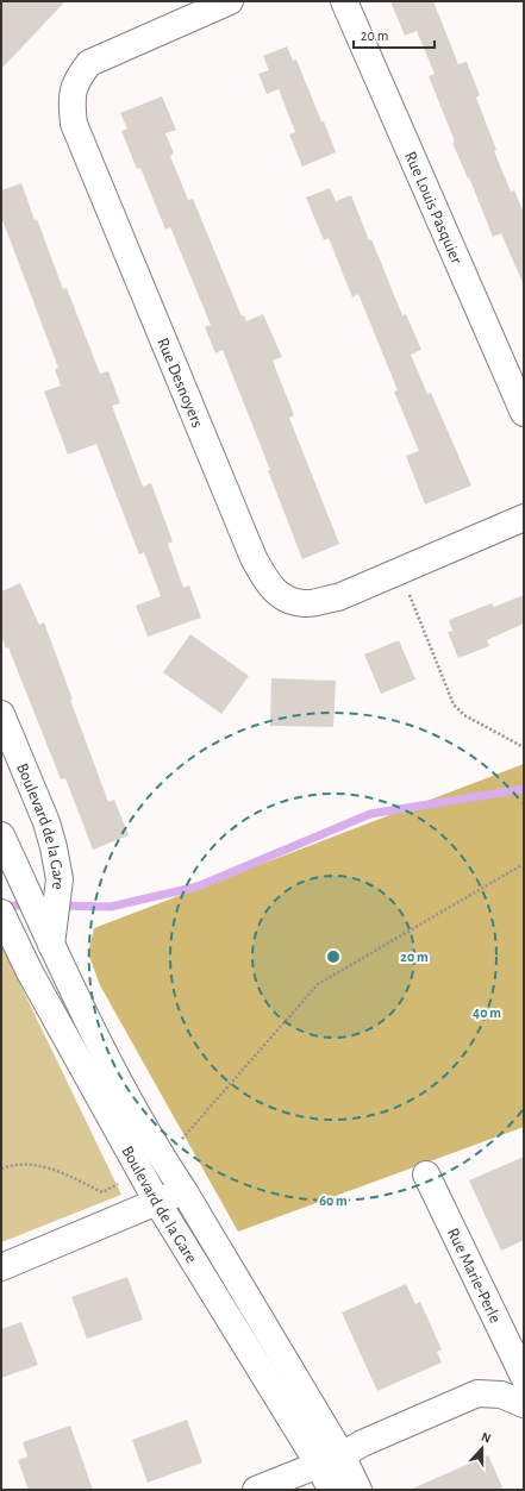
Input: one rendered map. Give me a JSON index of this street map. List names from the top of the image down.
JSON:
{
  "streets": {
    "street": [
      "Rue Louis Pasquier",
      "Rue Desnoyers",
      "Boulevard de la Gare",
      "Rue Marie-Perle"
    ]
  },
  "scale_bar": "20 m",
  "north": "top",
  "rings": ["20 m", "40 m", "60 m"]
}
